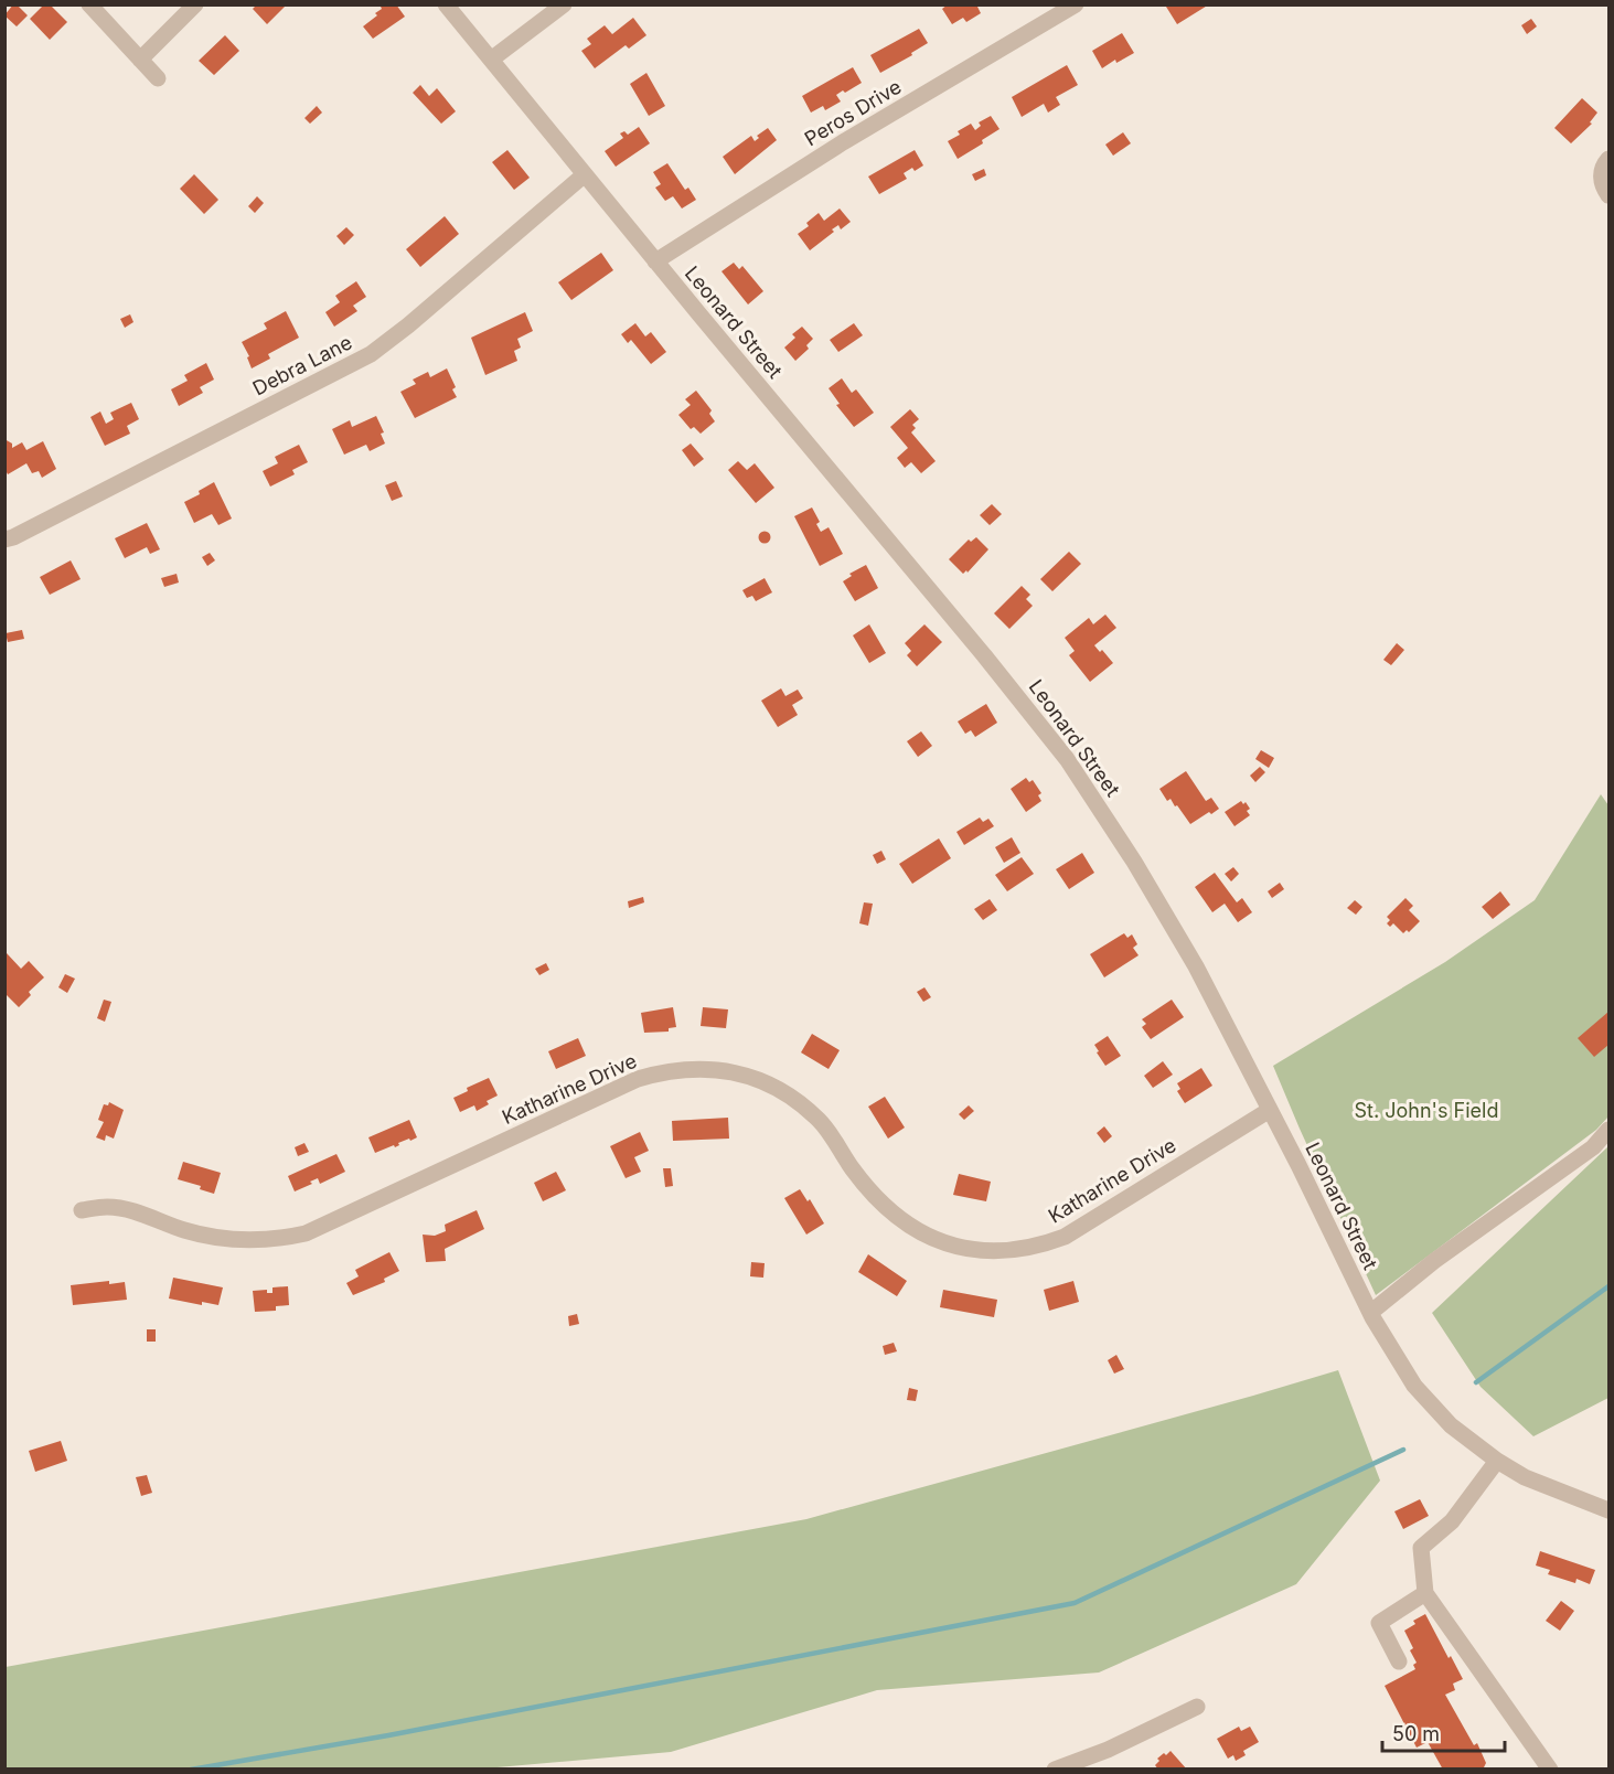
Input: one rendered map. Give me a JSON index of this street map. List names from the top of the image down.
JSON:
{
  "streets": {
    "street": [
      "Peros Drive",
      "Leonard Street",
      "Debra Lane",
      "Katharine Drive"
    ]
  },
  "crossings": [
    ["Peros Drive", "Leonard Street"],
    ["Leonard Street", "Debra Lane"],
    ["Leonard Street", "Katharine Drive"]
  ],
  "parks": ["St. John's Field"],
  "scale_bar": "50 m"
}
